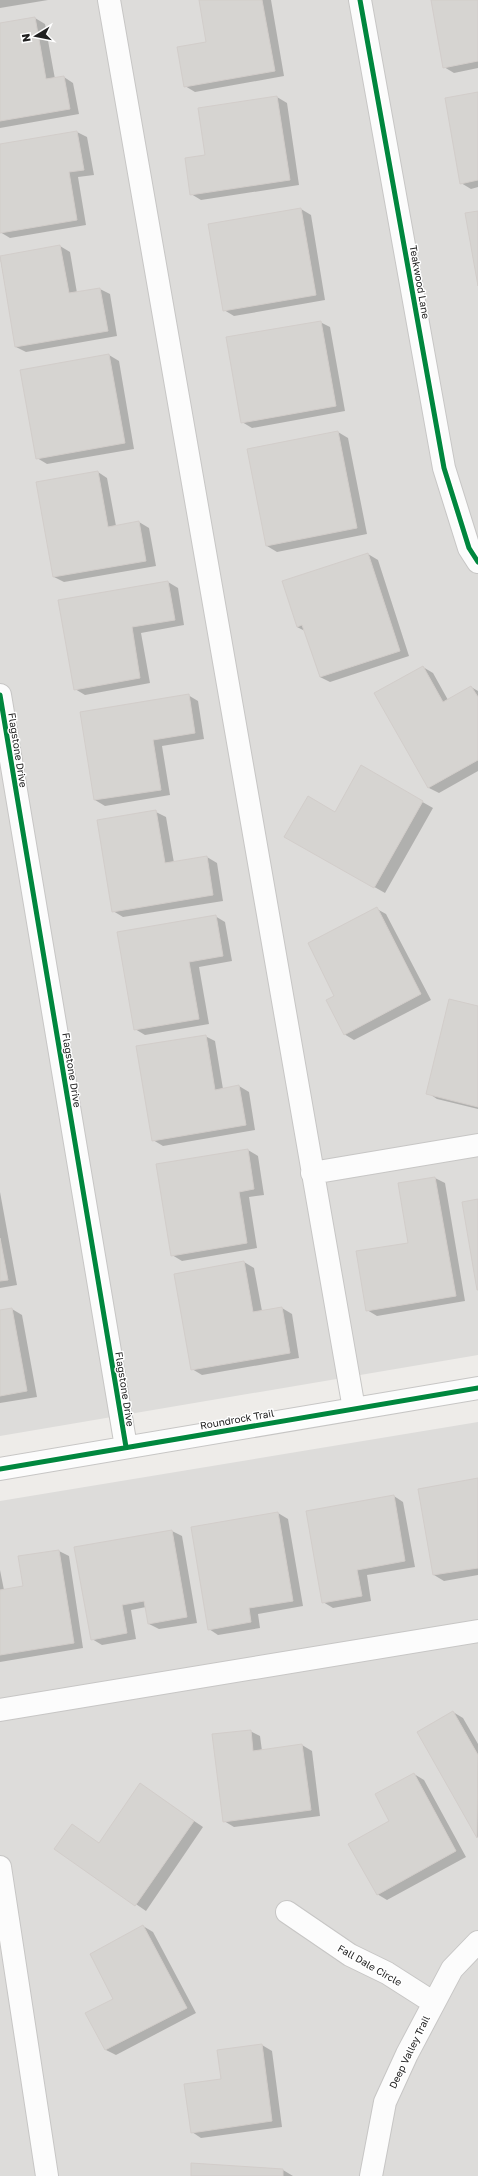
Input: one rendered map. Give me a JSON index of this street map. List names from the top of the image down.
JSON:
{
  "streets": {
    "street": [
      "Teakwood Lane",
      "Flagstone Drive",
      "Roundrock Trail",
      "Fall Dale Circle",
      "Deep Valley Trail"
    ]
  },
  "crossings": [
    ["Flagstone Drive", "Roundrock Trail"],
    ["Fall Dale Circle", "Deep Valley Trail"]
  ],
  "north": "left"
}
